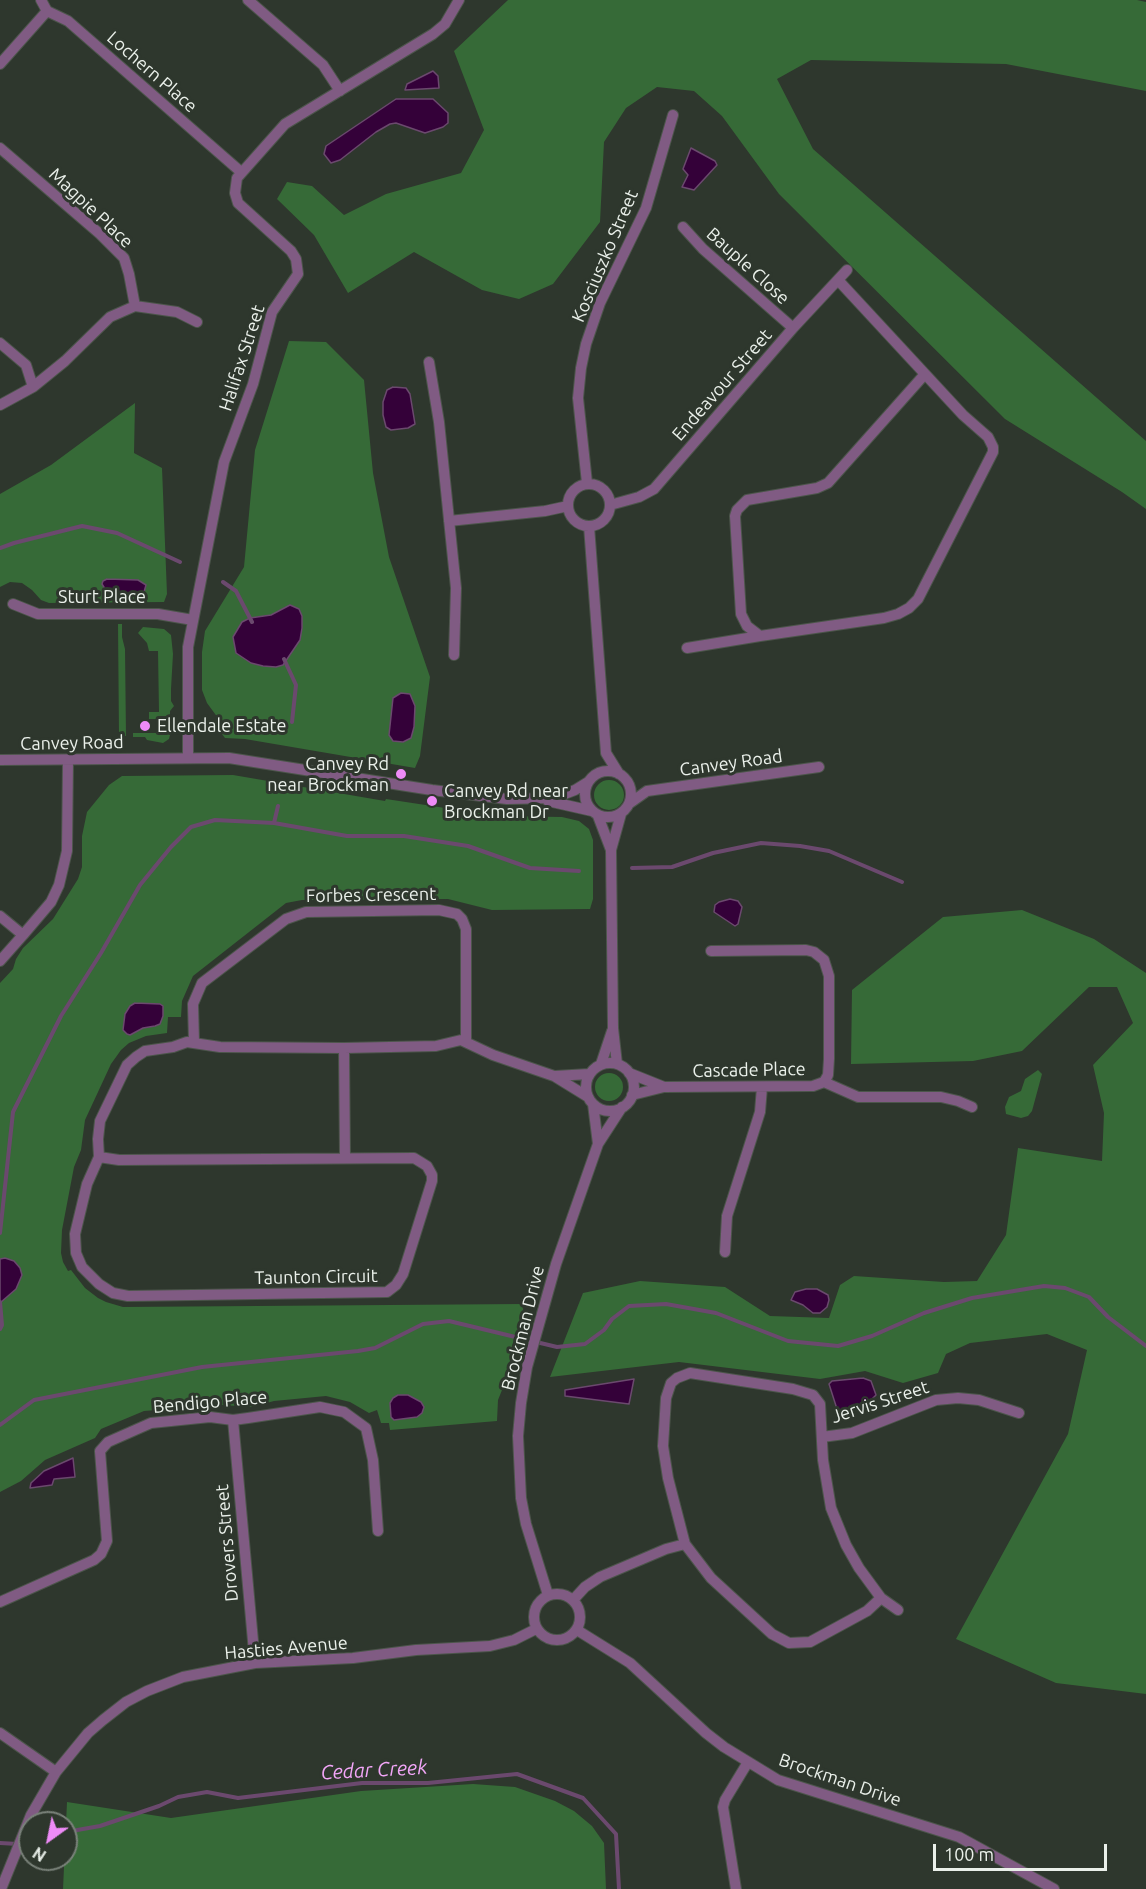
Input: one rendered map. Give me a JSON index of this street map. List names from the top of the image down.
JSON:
{
  "streets": {
    "street": [
      "Lochern Place",
      "Magpie Place",
      "Kosciuszko Street",
      "Bauple Close",
      "Halifax Street",
      "Endeavour Street",
      "Sturt Place",
      "Canvey Road",
      "Forbes Crescent",
      "Cascade Place",
      "Taunton Circuit",
      "Brockman Drive",
      "Bendigo Place",
      "Jervis Street",
      "Drovers Street",
      "Hasties Avenue"
    ]
  },
  "crossings": [
    ["Lochern Place", "Halifax Street"],
    ["Kosciuszko Street", "Endeavour Street"],
    ["Bauple Close", "Endeavour Street"],
    ["Halifax Street", "Sturt Place"],
    ["Halifax Street", "Canvey Road"],
    ["Forbes Crescent", "Taunton Circuit"],
    ["Cascade Place", "Brockman Drive"],
    ["Brockman Drive", "Hasties Avenue"],
    ["Bendigo Place", "Drovers Street"],
    ["Drovers Street", "Hasties Avenue"]
  ],
  "water": ["Cedar Creek"],
  "places": ["Ellendale Estate", "Canvey Rd near Brockman", "Canvey Rd near Brockman Dr"],
  "scale_bar": "100 m",
  "north": "bottom left"
}
